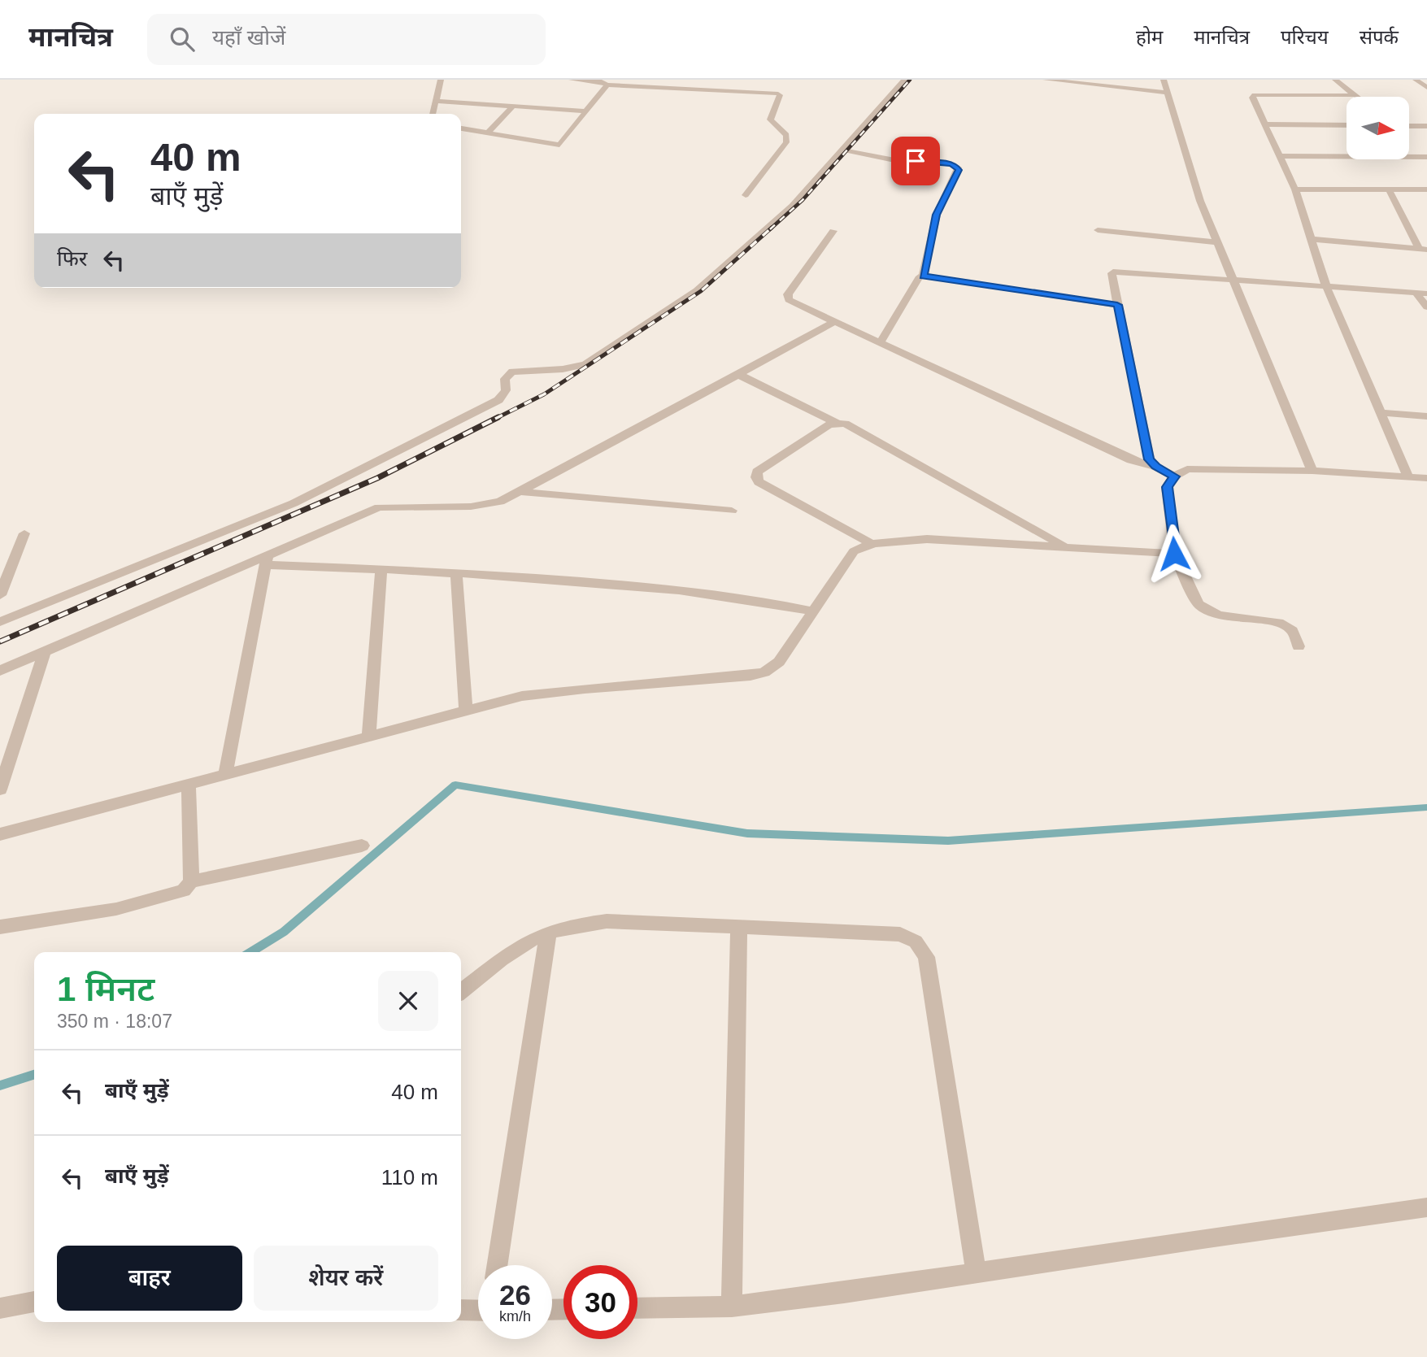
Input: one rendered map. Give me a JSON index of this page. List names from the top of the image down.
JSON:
{
  "north": "right",
  "page": {
    "header": "मानचित्र",
    "search": "यहाँ खोजें",
    "nav": [
      "होम",
      "मानचित्र",
      "परिचय",
      "संपर्क"
    ],
    "turn": ["40 m", "बाएँ मुड़ें"],
    "then": "फिर",
    "heading": ["1 मिनट", "350 m · 18:07"],
    "list": [
      {
        "name": "बाएँ मुड़ें",
        "value": "40 m"
      },
      {
        "name": "बाएँ मुड़ें",
        "value": "110 m"
      }
    ],
    "buttons": ["बाहर", "शेयर करें"],
    "speed": "26 km/h",
    "limit": "30"
  }
}
